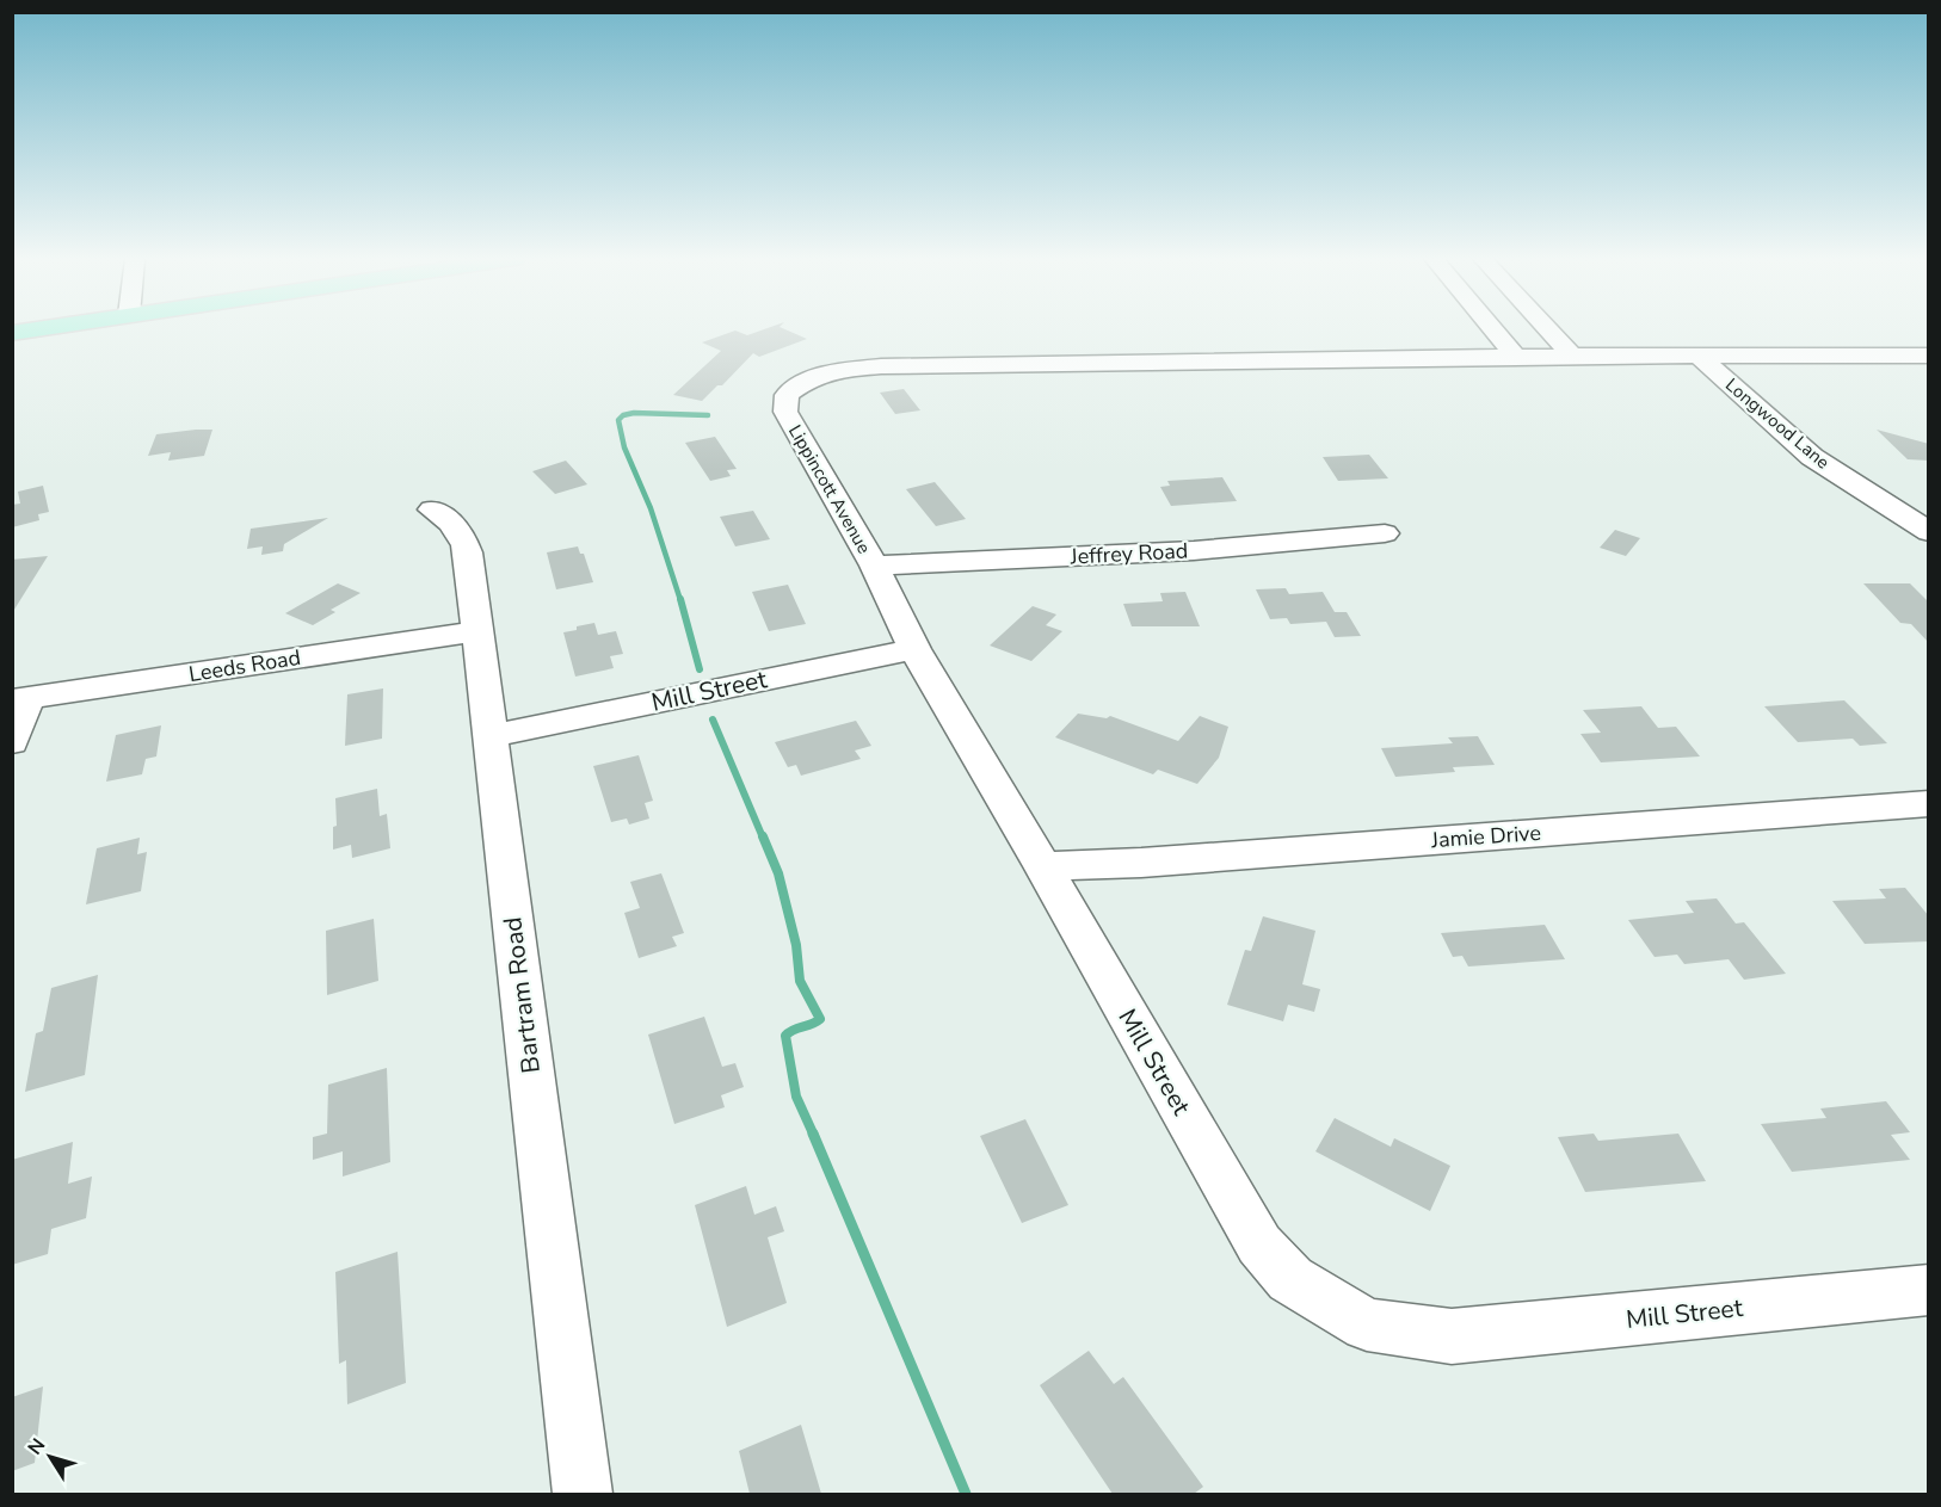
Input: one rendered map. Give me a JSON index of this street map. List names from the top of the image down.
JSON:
{
  "streets": {
    "street": [
      "Longwood Lane",
      "Lippincott Avenue",
      "Jeffrey Road",
      "Leeds Road",
      "Mill Street",
      "Jamie Drive",
      "Bartram Road"
    ]
  },
  "crossings": [
    ["Longwood Lane", "Lippincott Avenue"],
    ["Lippincott Avenue", "Jeffrey Road"],
    ["Lippincott Avenue", "Mill Street"],
    ["Leeds Road", "Bartram Road"],
    ["Mill Street", "Jamie Drive"],
    ["Mill Street", "Bartram Road"]
  ],
  "north": "top left"
}
